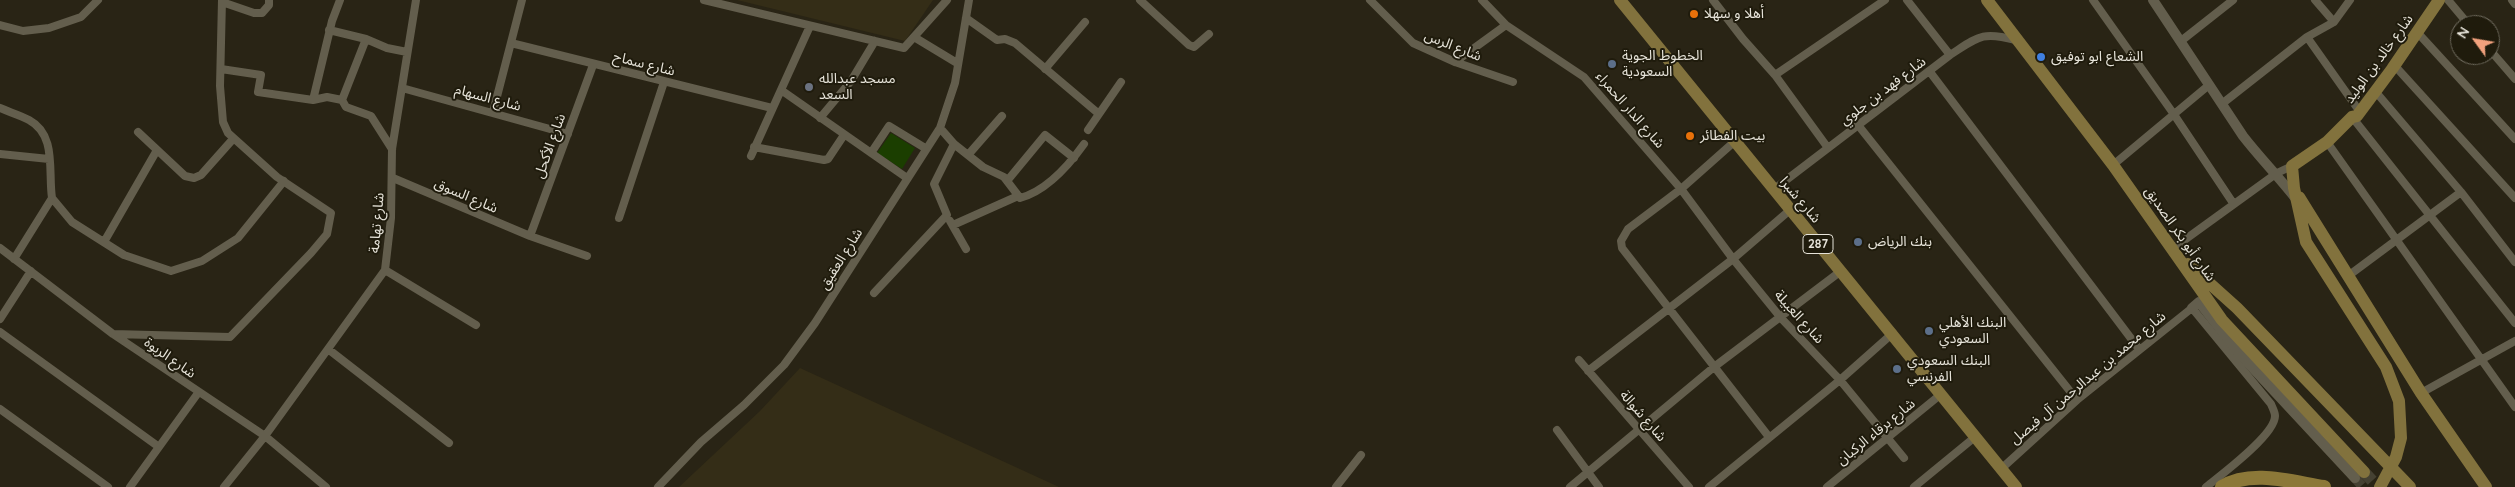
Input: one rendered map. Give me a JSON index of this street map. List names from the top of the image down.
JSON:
{
  "streets": {
    "main road": [
      "شارع خالد بن الوليد",
      "شارع شبرا",
      "شارع أبو بكر الصديق",
      "287"
    ],
    "street": [
      "شارع الرس",
      "شارع سماح",
      "شارع فهد بن جلوي",
      "شارع السهام",
      "شارع الدار الحمراء",
      "شارع الأكحل",
      "شارع السوق",
      "شارع تهامة",
      "شارع العقيق",
      "شارع العبيلة",
      "شارع الربوة",
      "شارع محمد بن عبدالرحمن آل فيصل",
      "شارع شوالة",
      "شارع برقاء الركبان"
    ]
  },
  "crossings": [
    ["شارع سماح", "شارع الأكحل"],
    ["شارع فهد بن جلوي", "شارع شبرا"],
    ["شارع فهد بن جلوي", "شارع أبو بكر الصديق"],
    ["شارع السهام", "شارع الأكحل"],
    ["شارع السهام", "شارع تهامة"],
    ["شارع الدار الحمراء", "شارع العبيلة"],
    ["شارع الأكحل", "شارع السوق"],
    ["شارع السوق", "شارع تهامة"],
    ["شارع شبرا", "شارع محمد بن عبدالرحمن آل فيصل"],
    ["شارع شبرا", "شارع برقاء الركبان"],
    ["شارع تهامة", "شارع الربوة"],
    ["شارع العبيلة", "شارع برقاء الركبان"]
  ],
  "places": [
    "أهلا و سهلا",
    "الشعاع ابو توفيق",
    "الخطوط الجوية السعودية",
    "مسجد عبدالله السعد",
    "بيت الفطائر",
    "بنك الرياض",
    "البنك الأهلي السعودي",
    "البنك السعودي الفرنسي"
  ],
  "north": "top left"
}
